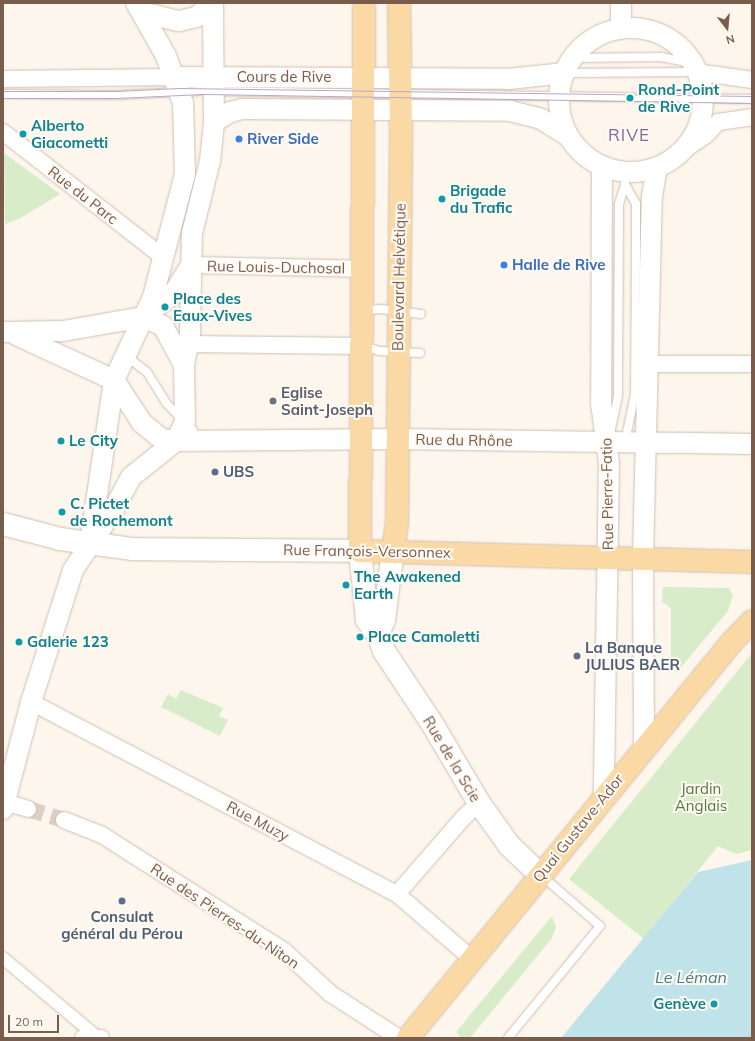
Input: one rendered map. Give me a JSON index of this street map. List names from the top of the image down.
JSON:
{
  "streets": {
    "main road": [
      "Boulevard Helvétique",
      "Rue François-Versonnex",
      "Rue de la Scie",
      "Quai Gustave-Ador"
    ],
    "street": [
      "Cours de Rive",
      "Rue du Parc",
      "Rue Louis-Duchosal",
      "Rue du Rhône",
      "Rue Pierre-Fatio",
      "Rue Muzy",
      "Rue des Pierres-du-Niton"
    ]
  },
  "crossings": [
    ["Cours de Rive", "Boulevard Helvétique"],
    ["Boulevard Helvétique", "Rue du Rhône"],
    ["Boulevard Helvétique", "Rue François-Versonnex"],
    ["Rue du Rhône", "Rue Pierre-Fatio"],
    ["Rue Pierre-Fatio", "Rue François-Versonnex"],
    ["Rue Pierre-Fatio", "Quai Gustave-Ador"],
    ["Rue de la Scie", "Quai Gustave-Ador"],
    ["Rue Muzy", "Quai Gustave-Ador"]
  ],
  "districts": ["RIVE"],
  "water": ["Le Léman"],
  "parks": ["Jardin Anglais"],
  "places": [
    "Rond-Point de Rive",
    "Alberto Giacometti",
    "River Side",
    "Brigade du Trafic",
    "Halle de Rive",
    "Place des Eaux-Vives",
    "Eglise Saint-Joseph",
    "Le City",
    "UBS",
    "C. Pictet de Rochemont",
    "The Awakened Earth",
    "Place Camoletti",
    "Galerie 123",
    "La Banque JULIUS BAER",
    "Consulat général du Pérou",
    "Genève"
  ],
  "scale_bar": "20 m",
  "north": "bottom"
}
